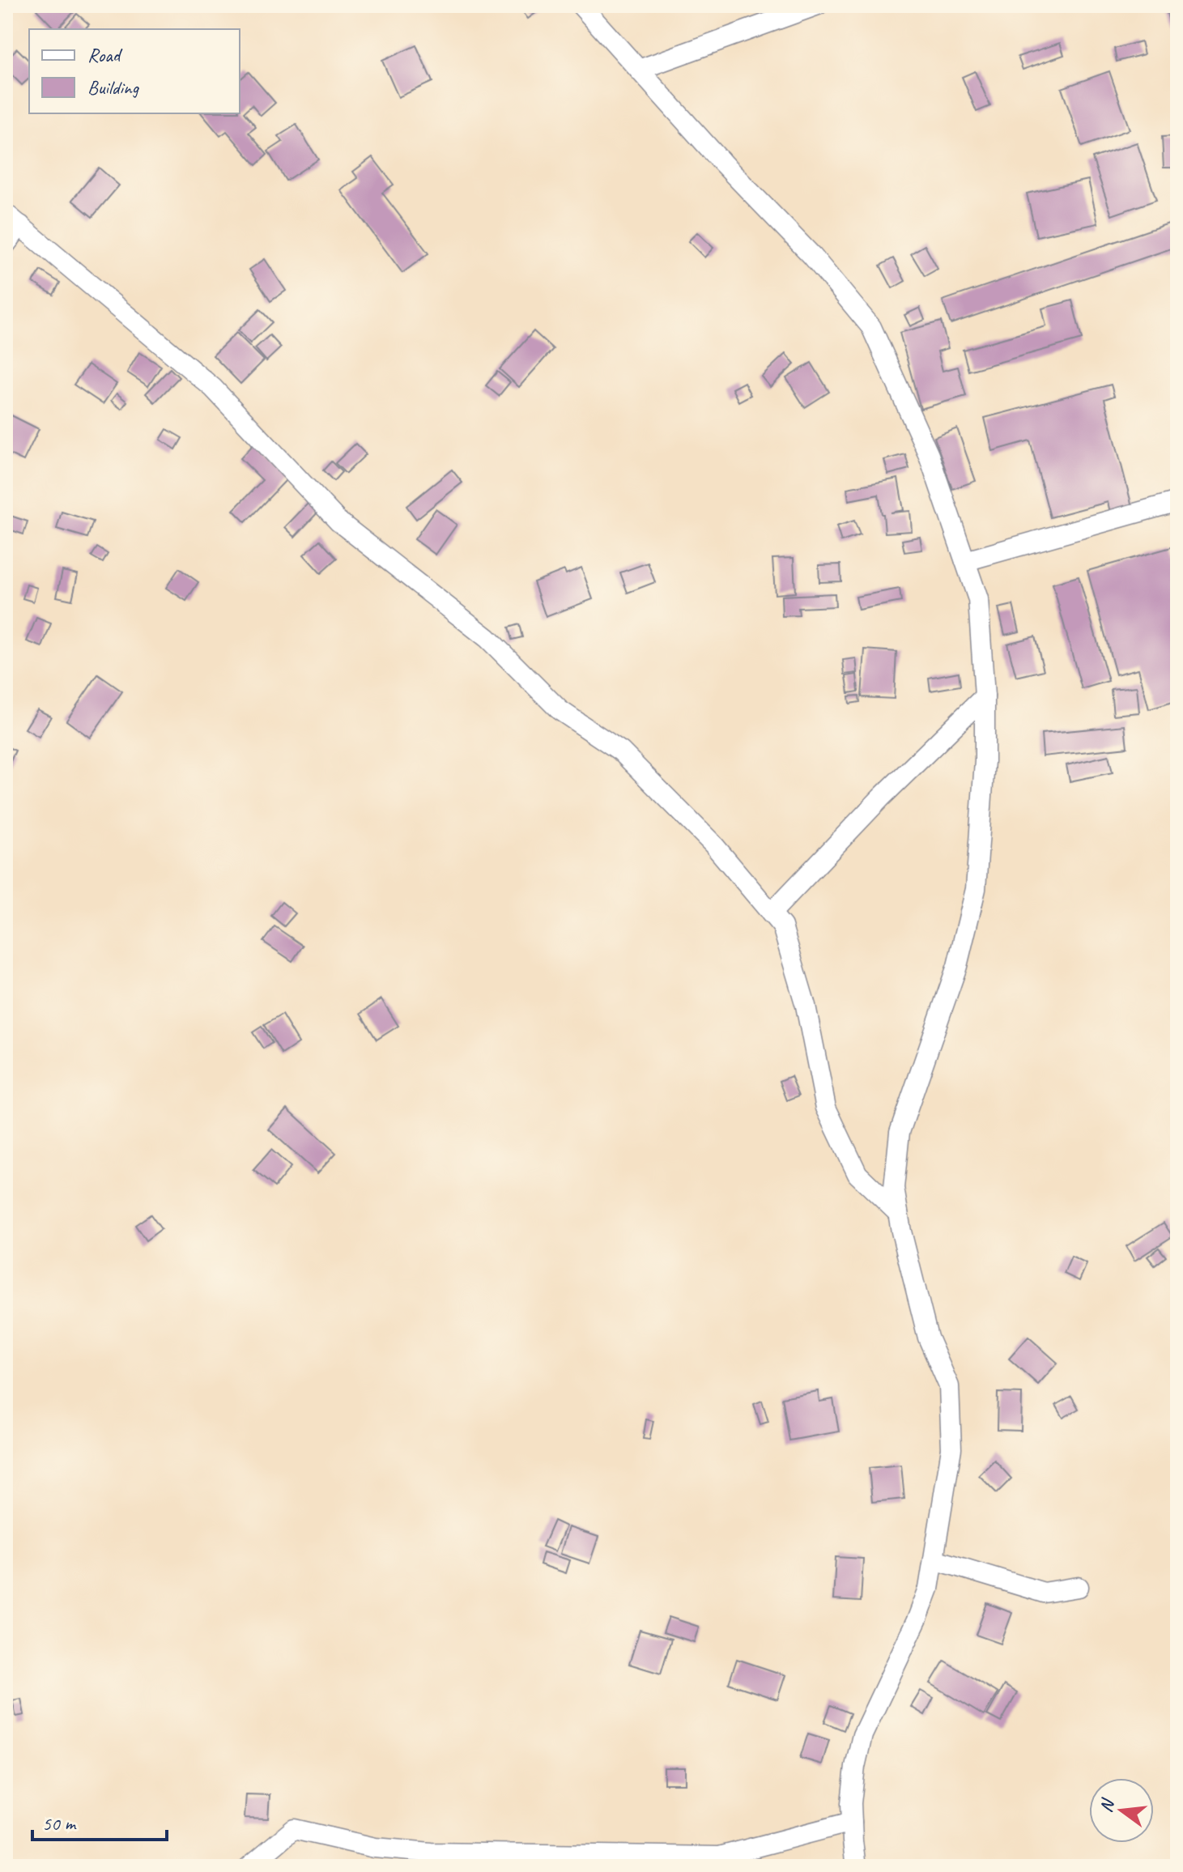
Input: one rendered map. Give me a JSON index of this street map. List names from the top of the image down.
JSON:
{
  "legend": ["Road", "Building"],
  "scale_bar": "50 m",
  "north": "left"
}
